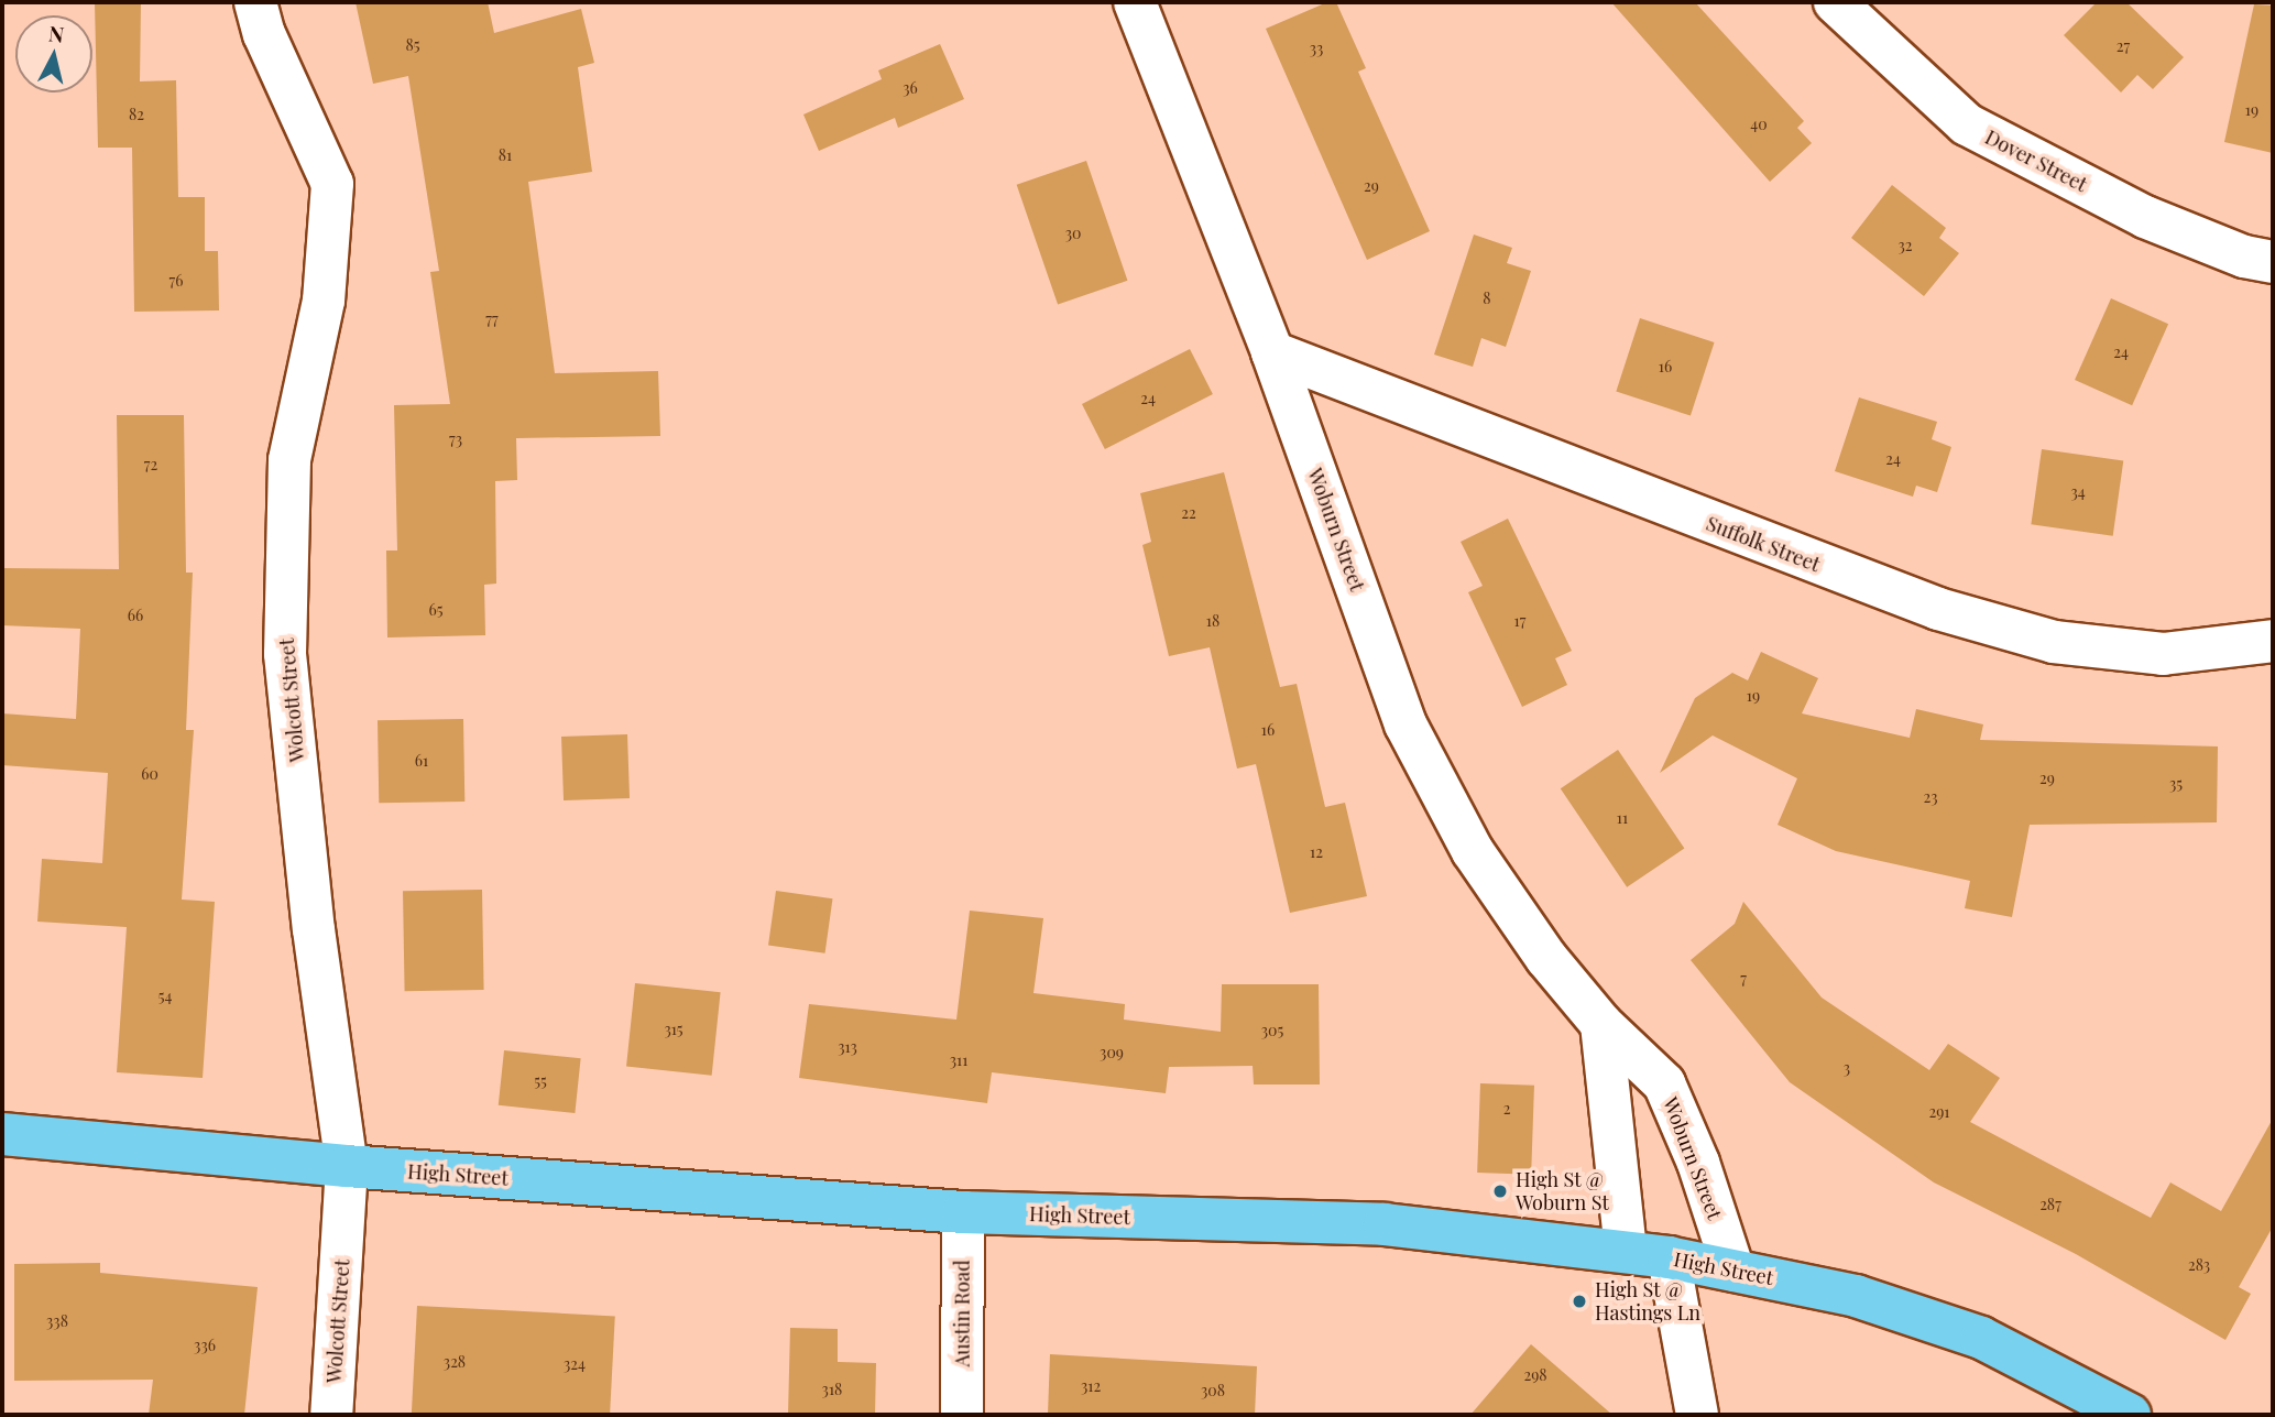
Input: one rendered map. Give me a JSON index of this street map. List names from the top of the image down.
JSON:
{
  "streets": {
    "main road": ["High Street"],
    "street": [
      "Dover Street",
      "Woburn Street",
      "Suffolk Street",
      "Wolcott Street",
      "Austin Road"
    ]
  },
  "crossings": [
    ["Woburn Street", "Suffolk Street"],
    ["Woburn Street", "High Street"],
    ["Wolcott Street", "High Street"],
    ["High Street", "Austin Road"]
  ],
  "places": ["High St @ Woburn St", "High St @ Hastings Ln"],
  "house_numbers": [
    "85",
    "27",
    "33",
    "36",
    "19",
    "82",
    "40",
    "81",
    "29",
    "30",
    "32",
    "76",
    "8",
    "77",
    "24",
    "16",
    "24",
    "73",
    "24",
    "72",
    "34",
    "22",
    "65",
    "66",
    "18",
    "17",
    "19",
    "16",
    "61",
    "60",
    "29",
    "35",
    "23",
    "11",
    "12",
    "7",
    "54",
    "315",
    "305",
    "313",
    "309",
    "311",
    "3",
    "55",
    "2",
    "291",
    "287",
    "283",
    "338",
    "336",
    "328",
    "324",
    "298",
    "312",
    "318",
    "308"
  ],
  "north": "top"
}
